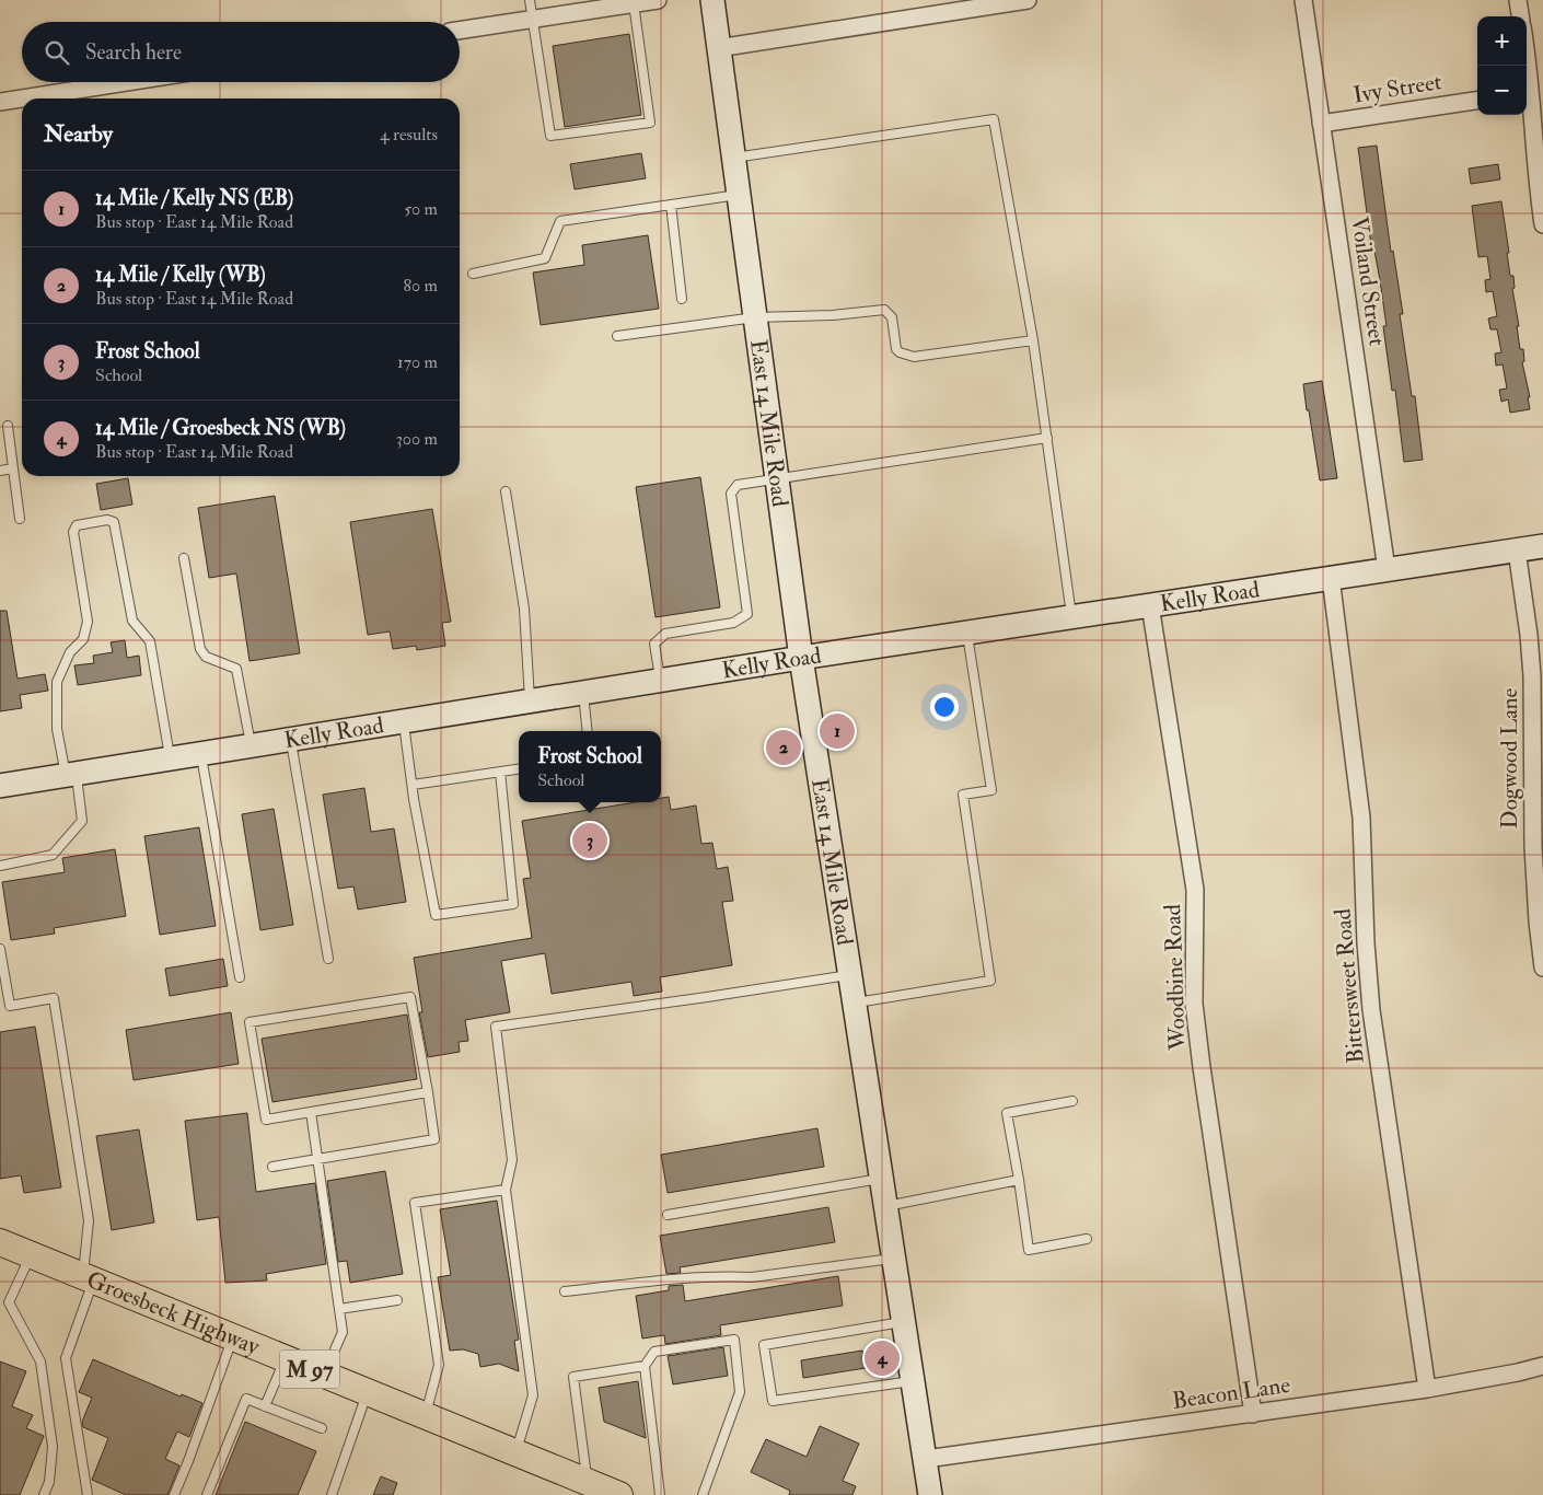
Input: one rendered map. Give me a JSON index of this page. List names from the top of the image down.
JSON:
{
  "streets": {
    "main road": ["Groesbeck Highway", "M 97"],
    "street": [
      "Ivy Street",
      "Voiland Street",
      "East 14 Mile Road",
      "Kelly Road",
      "Dogwood Lane",
      "Woodbine Road",
      "Bittersweet Road",
      "Beacon Lane"
    ]
  },
  "crossings": [
    ["Ivy Street", "Voiland Street"],
    ["Voiland Street", "Kelly Road"],
    ["East 14 Mile Road", "Kelly Road"],
    ["East 14 Mile Road", "Beacon Lane"],
    ["Kelly Road", "Dogwood Lane"],
    ["Kelly Road", "Woodbine Road"],
    ["Kelly Road", "Bittersweet Road"],
    ["Woodbine Road", "Beacon Lane"],
    ["Bittersweet Road", "Beacon Lane"]
  ],
  "page": {
    "map_buttons": ["+", "−"],
    "search": "Search here",
    "heading": ["Nearby", "4 results"],
    "list": [
      {
        "mark": "1",
        "name": "14 Mile / Kelly NS (EB)",
        "note": "Bus stop · East 14 Mile Road",
        "value": "50 m"
      },
      {
        "mark": "2",
        "name": "14 Mile / Kelly (WB)",
        "note": "Bus stop · East 14 Mile Road",
        "value": "80 m"
      },
      {
        "mark": "3",
        "name": "Frost School",
        "note": "School",
        "value": "170 m"
      },
      {
        "mark": "4",
        "name": "14 Mile / Groesbeck NS (WB)",
        "note": "Bus stop · East 14 Mile Road",
        "value": "300 m"
      }
    ],
    "pins": [
      "1",
      "2",
      "3",
      "4"
    ],
    "popup": ["Frost School", "School"]
  }
}
